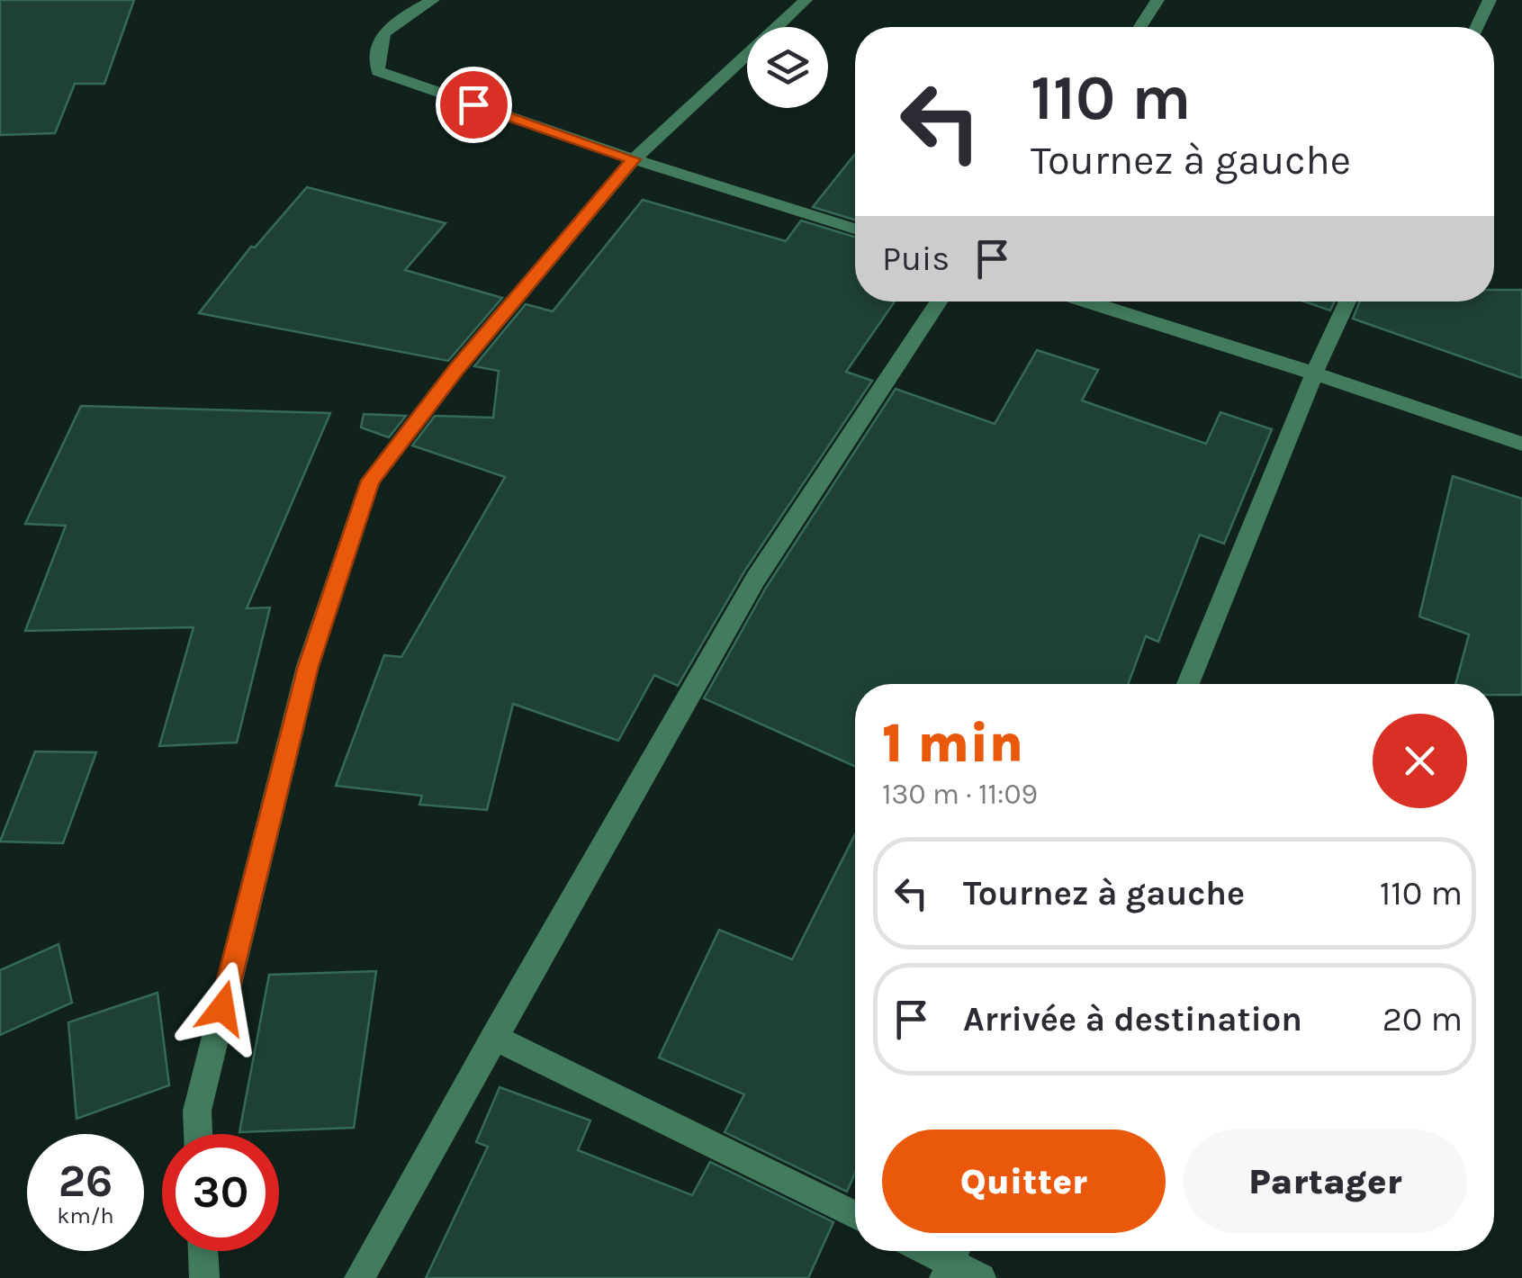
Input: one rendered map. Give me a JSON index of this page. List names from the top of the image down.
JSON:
{
  "page": {
    "turn": ["110 m", "Tournez à gauche"],
    "then": "Puis",
    "heading": ["1 min", "130 m · 11:09"],
    "list": [
      {
        "name": "Tournez à gauche",
        "value": "110 m"
      },
      {
        "name": "Arrivée à destination",
        "value": "20 m"
      }
    ],
    "buttons": ["Quitter", "Partager"],
    "speed": "26 km/h",
    "limit": "30"
  }
}
